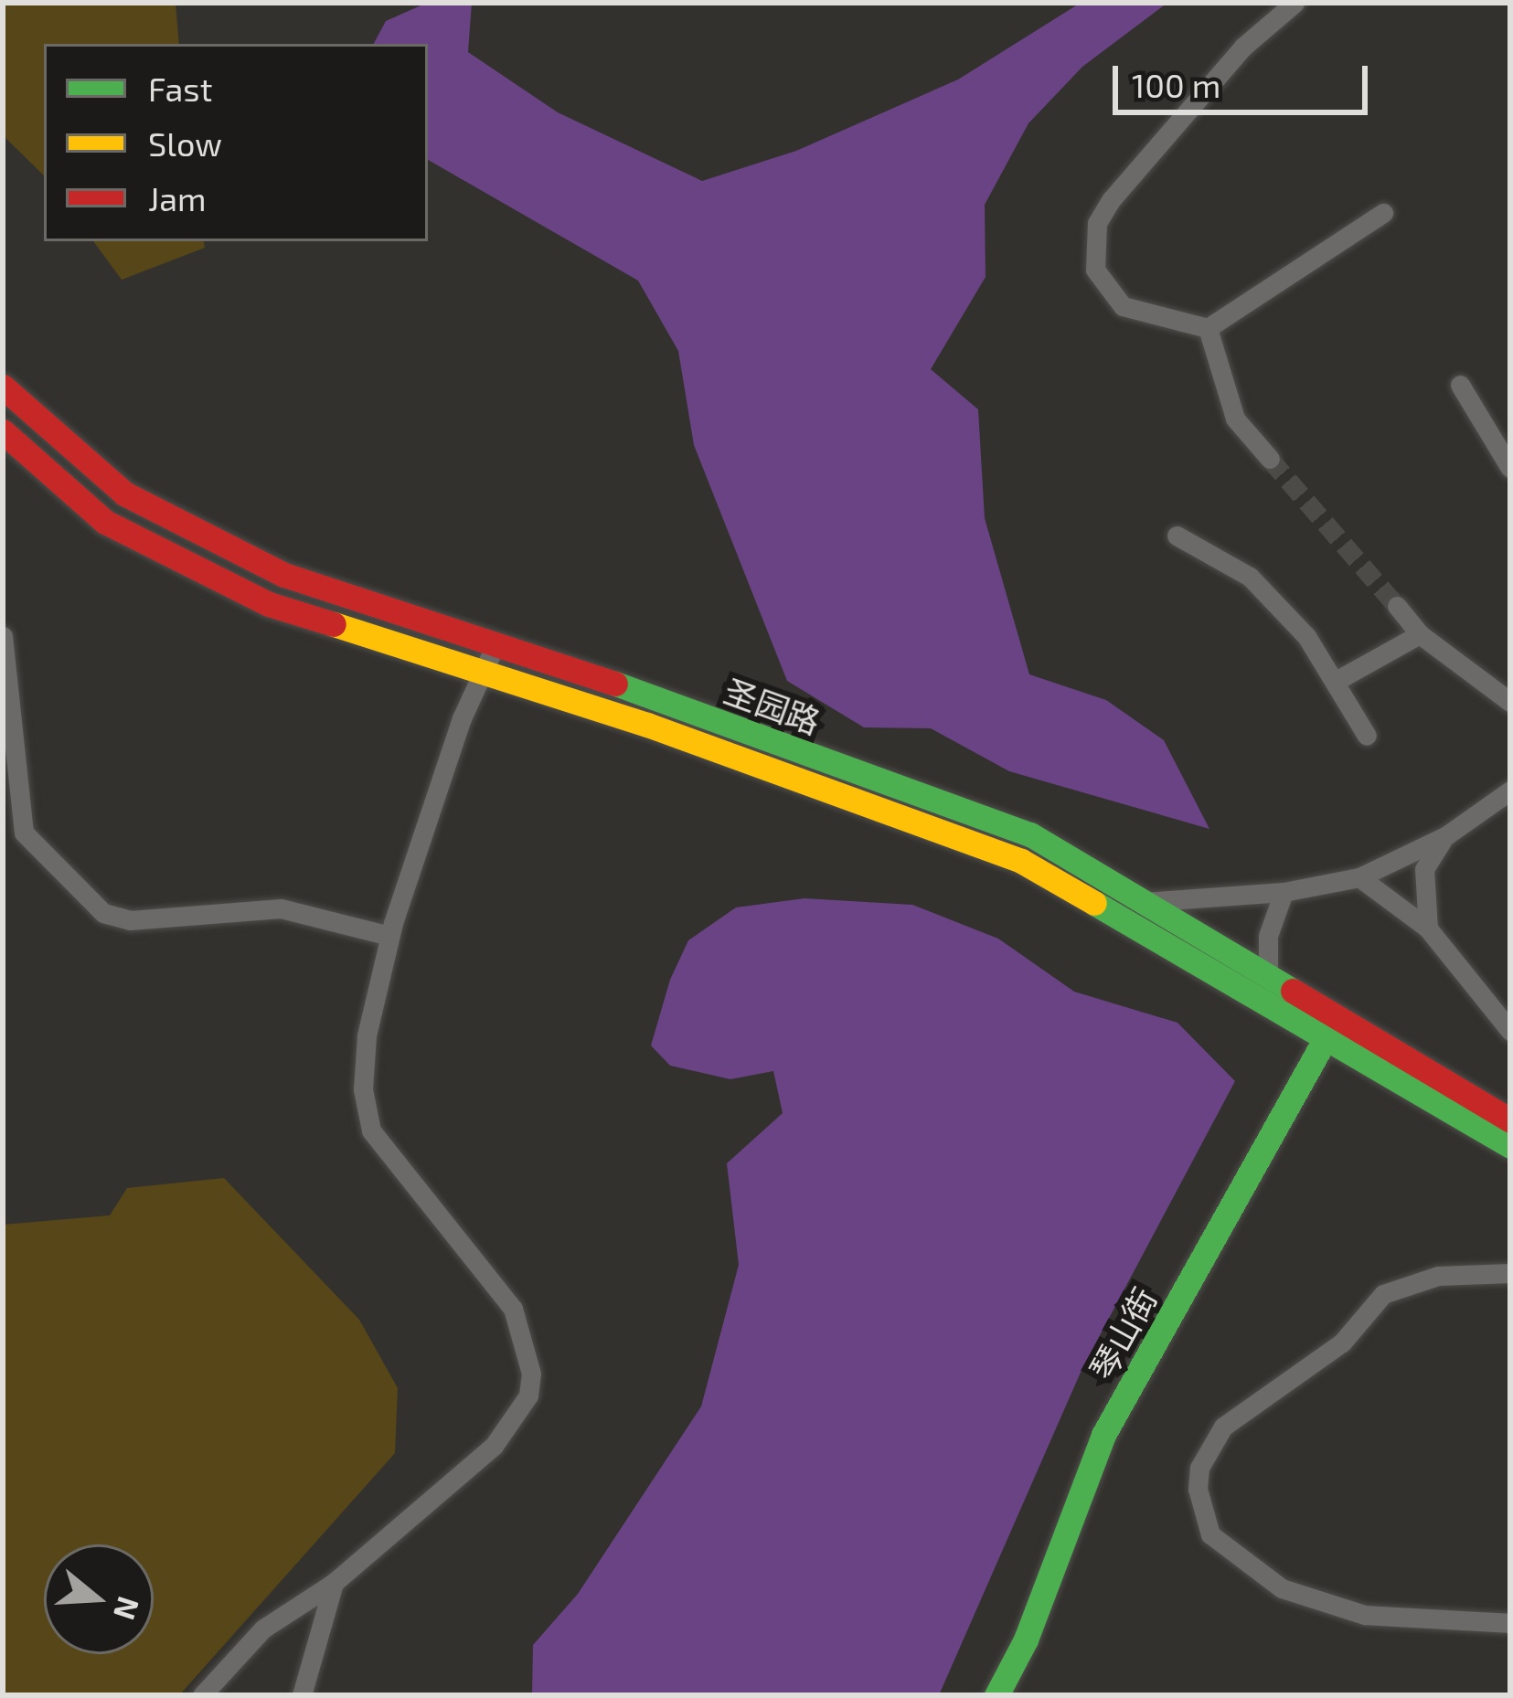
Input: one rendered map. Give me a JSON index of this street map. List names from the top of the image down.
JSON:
{
  "streets": {
    "street": ["圣园路", "琴山街"]
  },
  "crossings": [
    ["圣园路", "琴山街"]
  ],
  "legend": ["Fast", "Slow", "Jam"],
  "scale_bar": "100 m",
  "north": "right"
}
